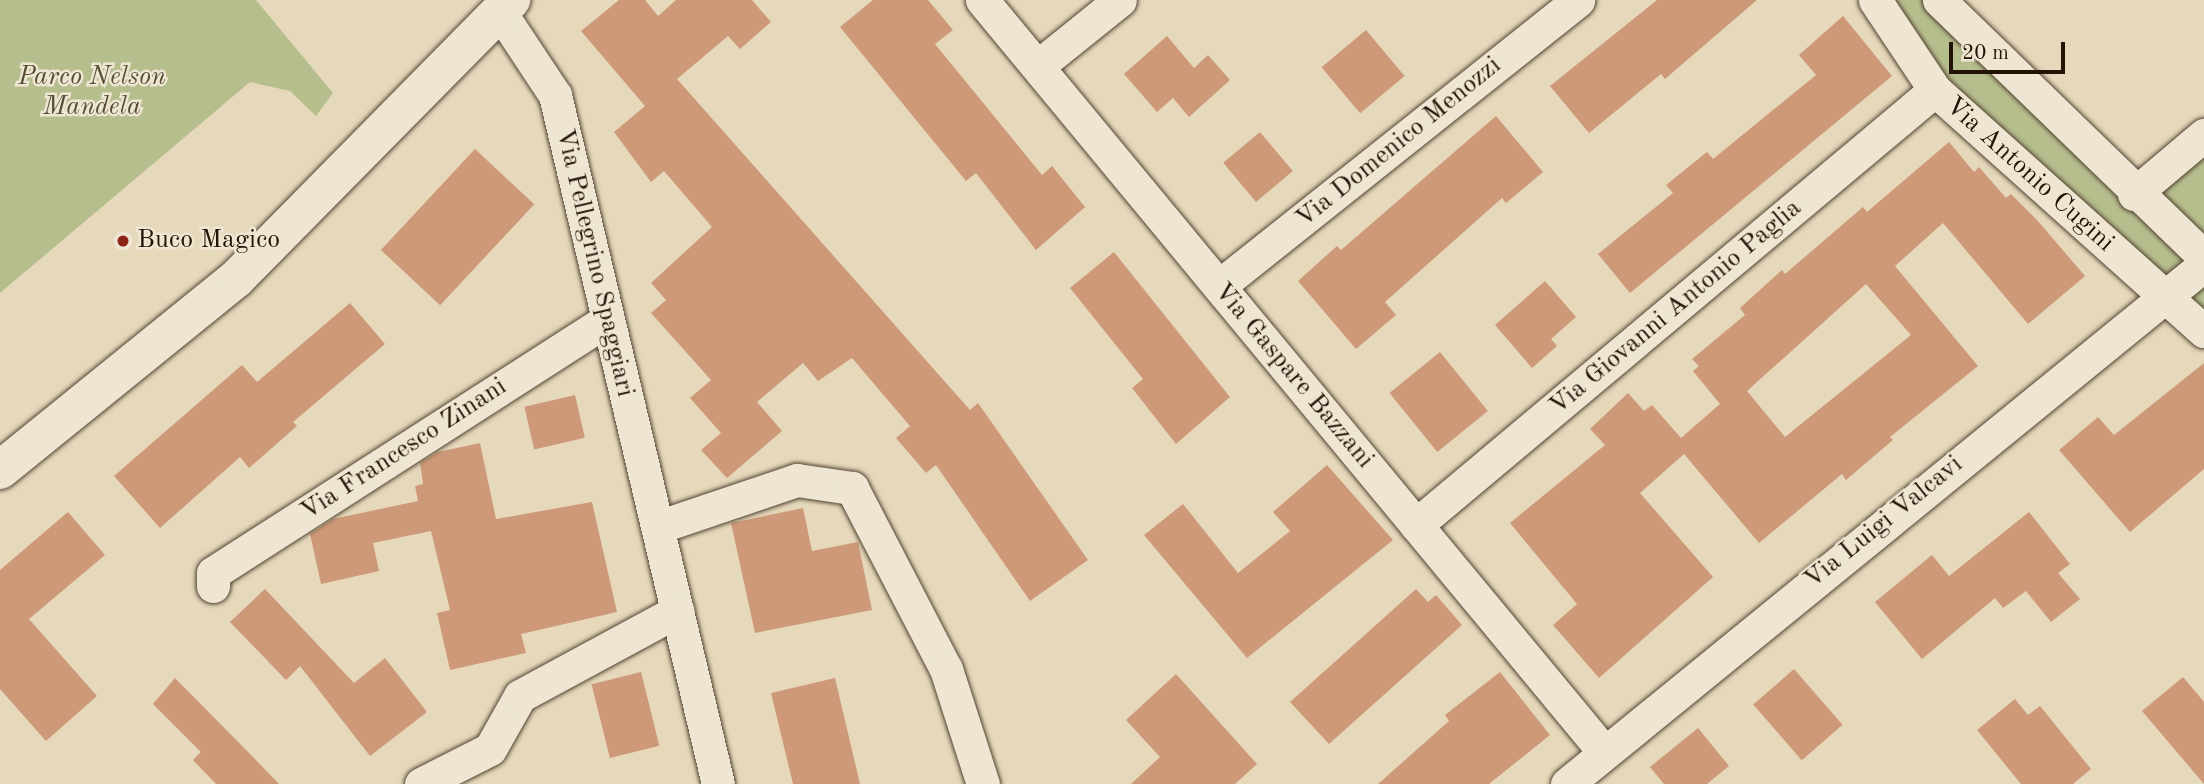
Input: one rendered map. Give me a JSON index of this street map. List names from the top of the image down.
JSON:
{
  "streets": {
    "street": [
      "Via Domenico Menozzi",
      "Via Antonio Cugini",
      "Via Pellegrino Spaggiari",
      "Via Giovanni Antonio Paglia",
      "Via Gaspare Bazzani",
      "Via Francesco Zinani",
      "Via Luigi Valcavi"
    ]
  },
  "crossings": [
    ["Via Domenico Menozzi", "Via Gaspare Bazzani"],
    ["Via Antonio Cugini", "Via Giovanni Antonio Paglia"],
    ["Via Antonio Cugini", "Via Luigi Valcavi"],
    ["Via Pellegrino Spaggiari", "Via Francesco Zinani"],
    ["Via Giovanni Antonio Paglia", "Via Gaspare Bazzani"],
    ["Via Gaspare Bazzani", "Via Luigi Valcavi"]
  ],
  "parks": ["Parco Nelson Mandela"],
  "places": ["Buco Magico"],
  "scale_bar": "20 m"
}
